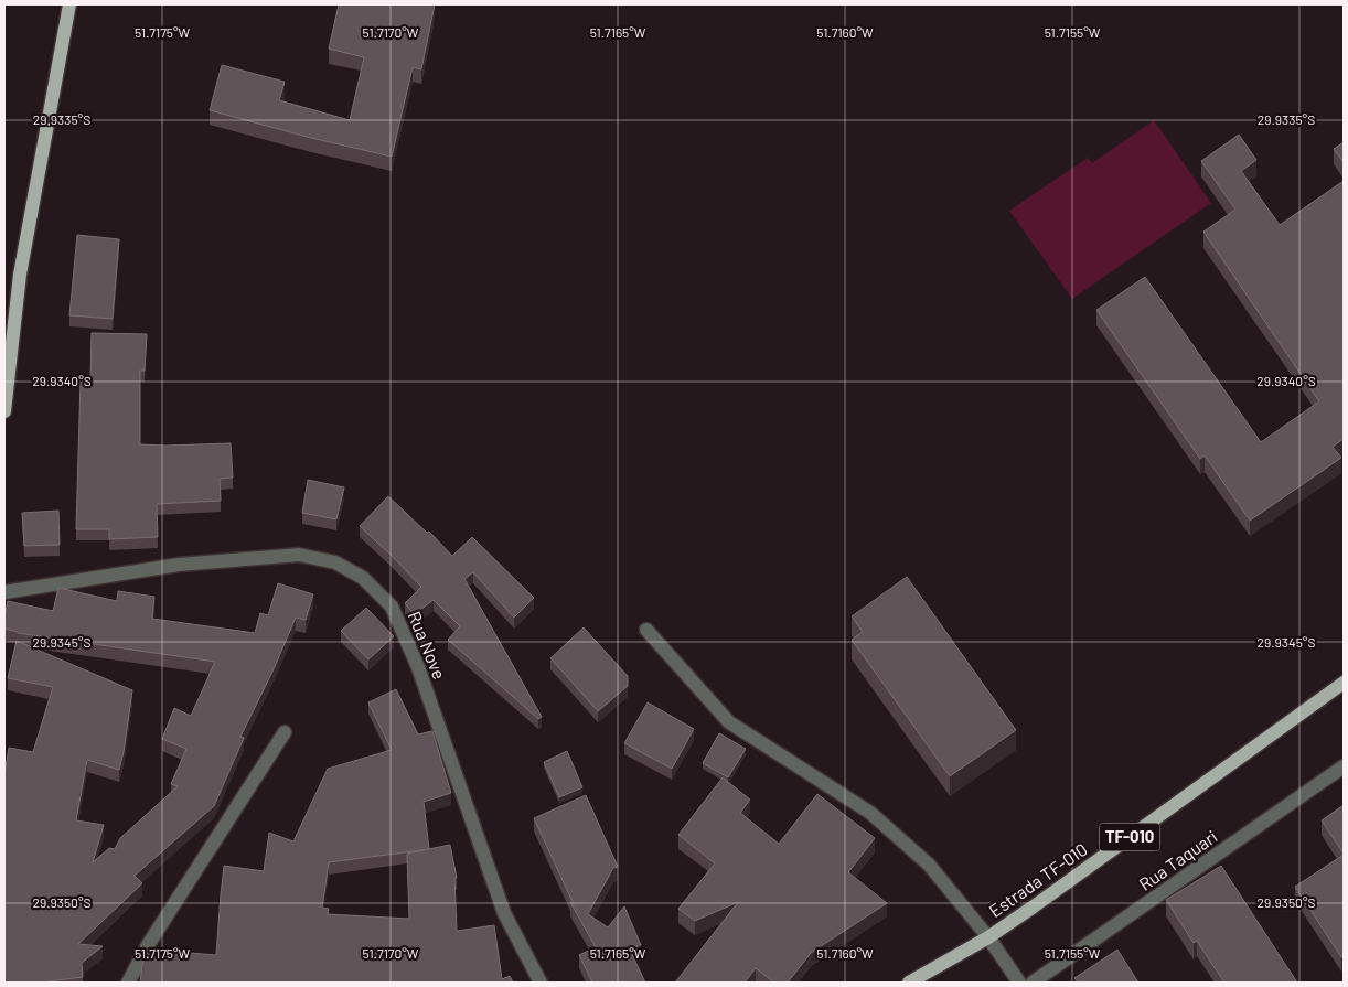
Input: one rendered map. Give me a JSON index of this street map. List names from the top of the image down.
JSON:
{
  "streets": {
    "main road": ["TF-010", "Estrada TF-010"],
    "street": ["Rua Nove", "Rua Taquari"]
  },
  "coordinates": [
    "51.7175°W",
    "51.7170°W",
    "51.7165°W",
    "51.7160°W",
    "51.7155°W",
    "29.9335°S",
    "29.9340°S",
    "29.9345°S",
    "29.9350°S"
  ]
}
